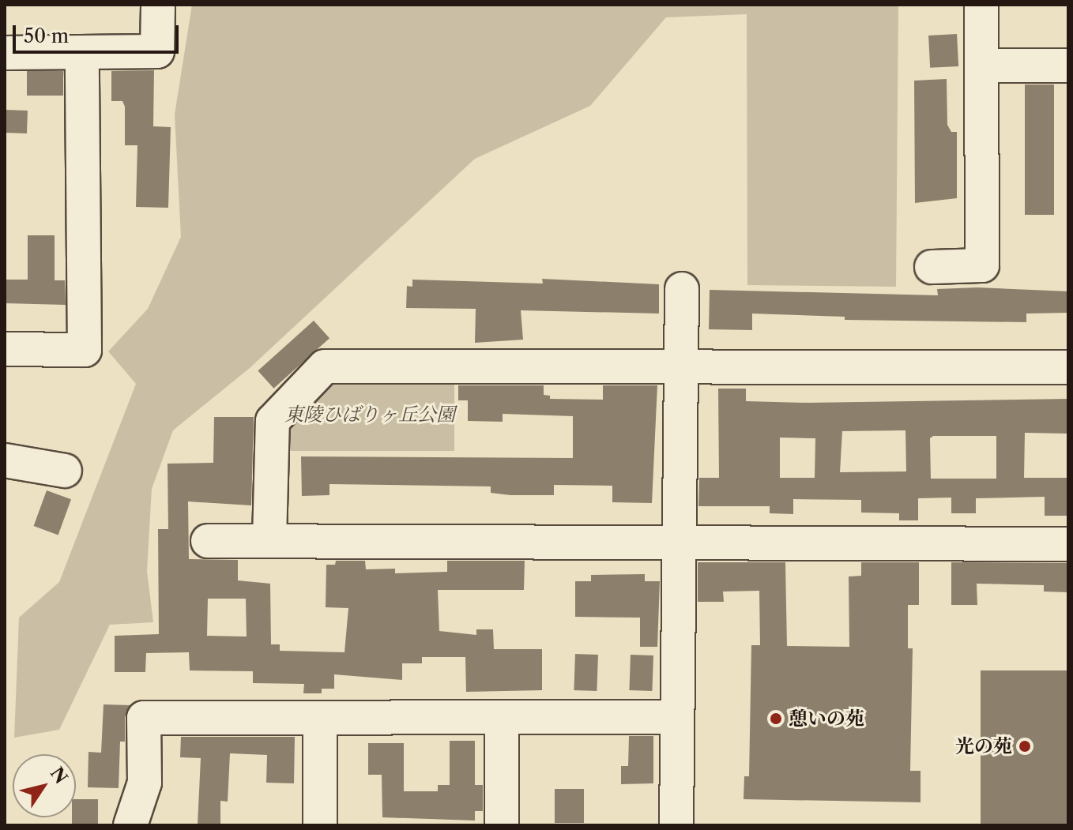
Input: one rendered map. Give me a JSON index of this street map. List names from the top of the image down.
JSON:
{
  "parks": ["東陵ひばりヶ丘公園"],
  "places": ["憩いの苑", "光の苑"],
  "scale_bar": "50 m",
  "north": "top right"
}
